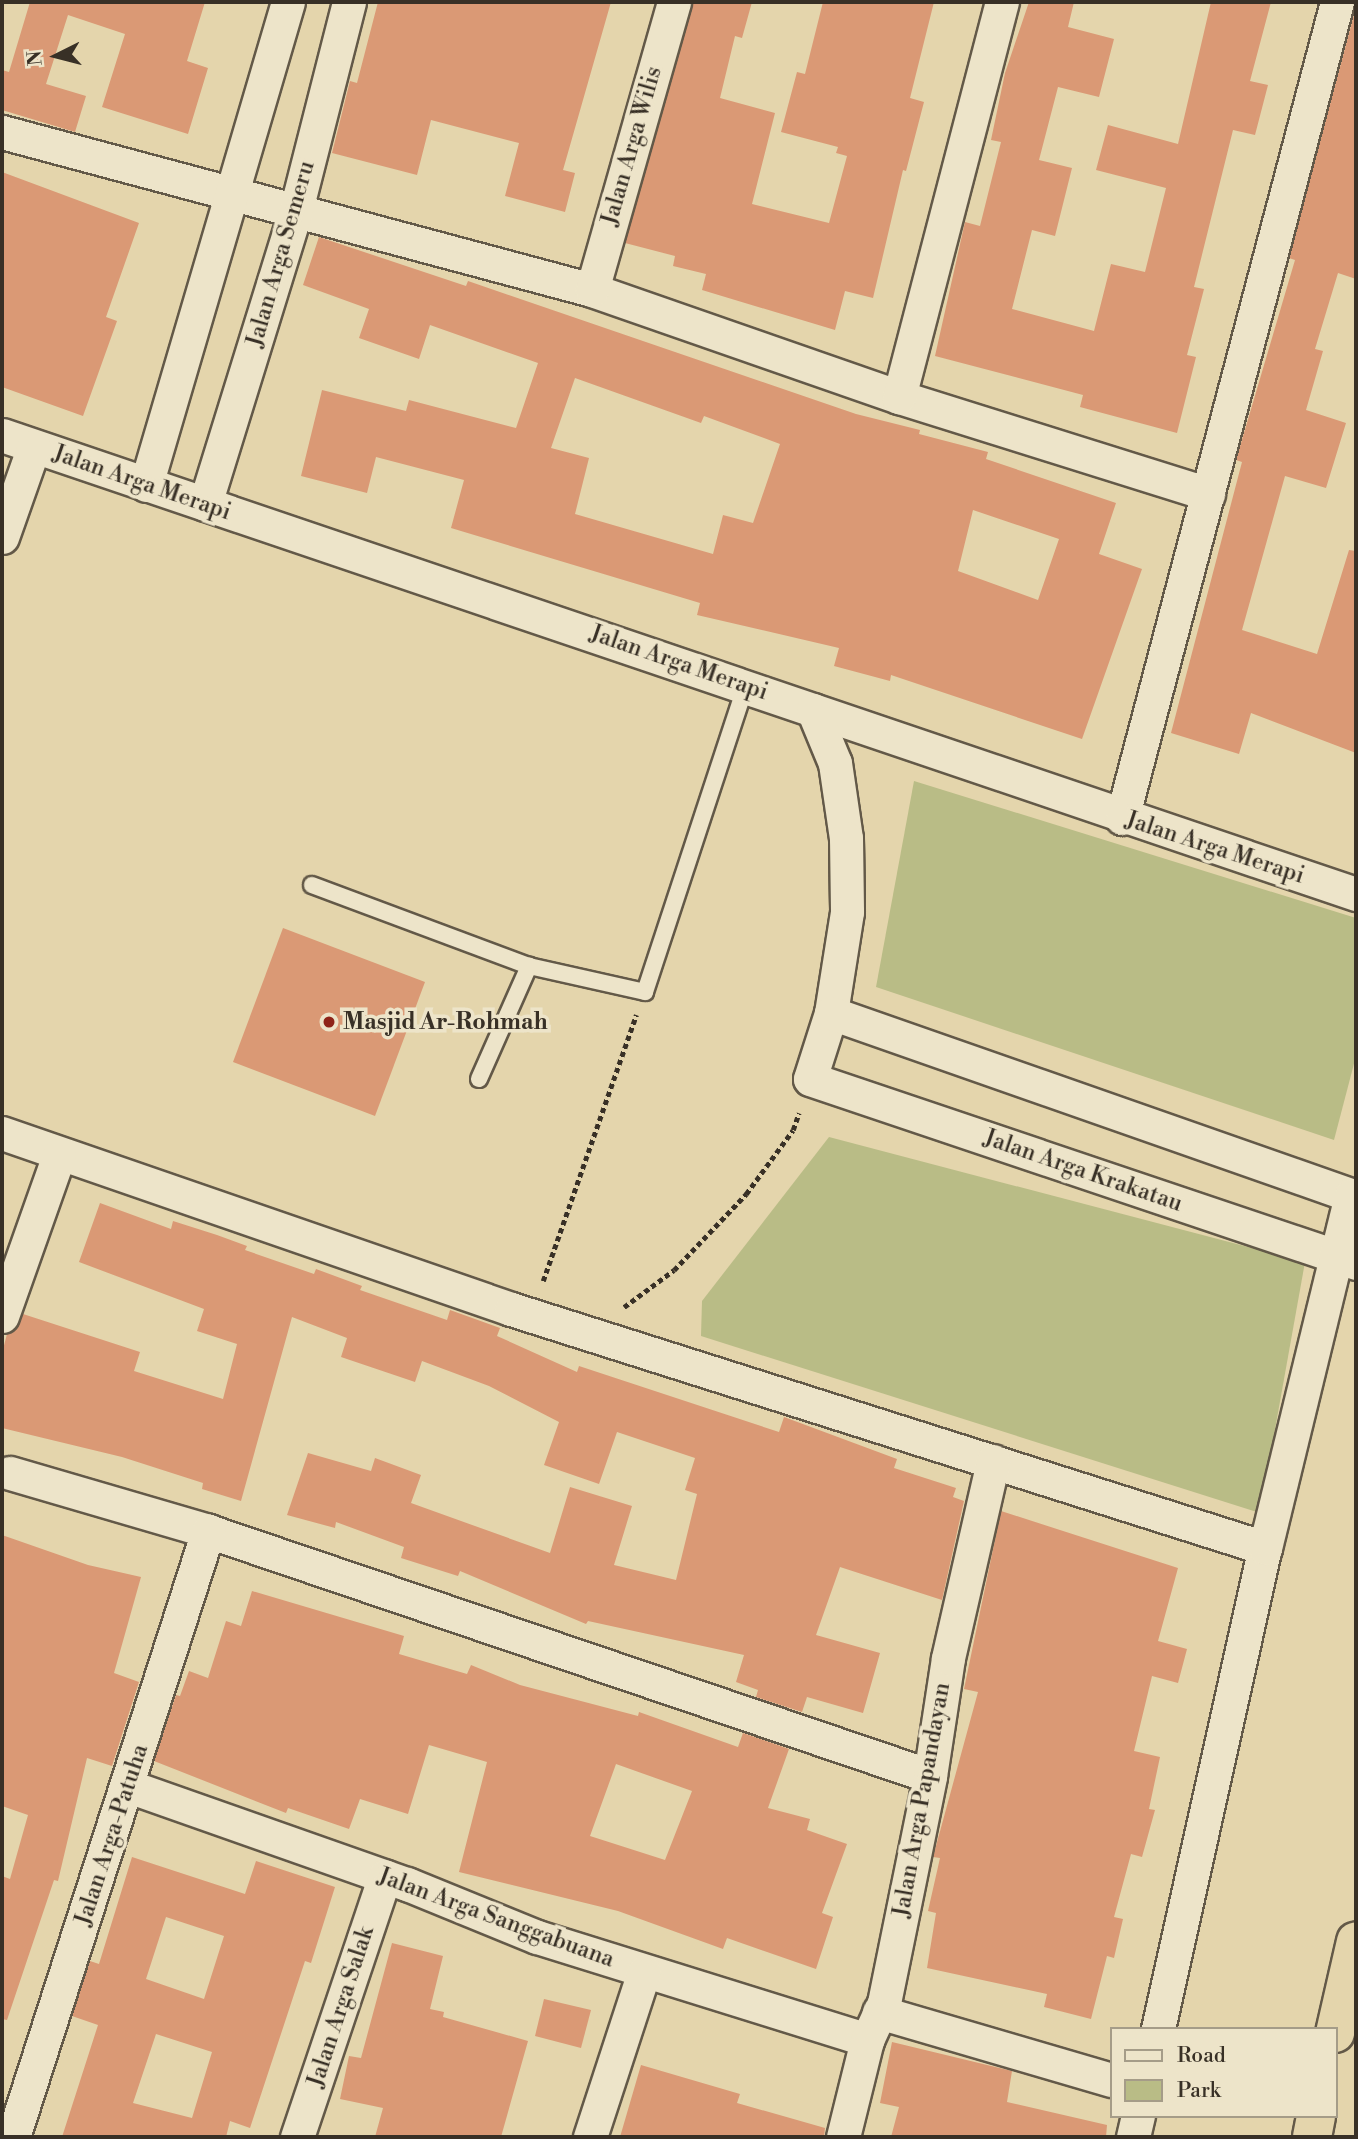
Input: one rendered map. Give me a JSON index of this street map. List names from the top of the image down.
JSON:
{
  "streets": {
    "street": [
      "Jalan Arga Wilis",
      "Jalan Arga Semeru",
      "Jalan Arga Merapi",
      "Jalan Arga Krakatau",
      "Jalan Arga Papandayan",
      "Jalan Arga-Patuha",
      "Jalan Arga Sanggabuana",
      "Jalan Arga Salak"
    ]
  },
  "crossings": [
    ["Jalan Arga Semeru", "Jalan Arga Merapi"],
    ["Jalan Arga Papandayan", "Jalan Arga Sanggabuana"],
    ["Jalan Arga-Patuha", "Jalan Arga Sanggabuana"],
    ["Jalan Arga Sanggabuana", "Jalan Arga Salak"]
  ],
  "places": ["Masjid Ar-Rohmah"],
  "legend": ["Road", "Park"],
  "north": "left"
}
